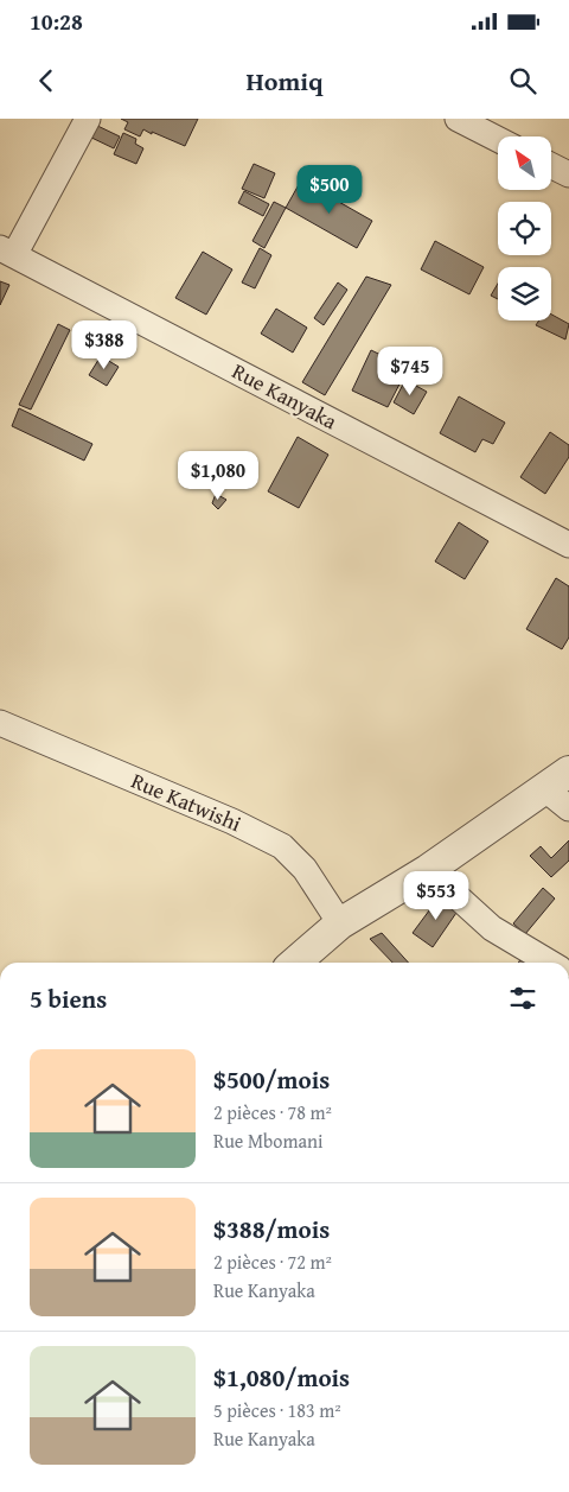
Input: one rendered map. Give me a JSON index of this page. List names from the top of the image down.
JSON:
{
  "streets": {
    "street": ["Rue Kanyaka", "Rue Katwishi"]
  },
  "north": "top left",
  "page": {
    "status": "10:28",
    "header": "Homiq",
    "price": [
      "$500",
      "$388",
      "$745",
      "$1,080",
      "$553"
    ],
    "heading": "5 biens",
    "list": [
      {
        "name": "$500/mois",
        "note": "2 pièces · 78 m² · Rue Mbomani"
      },
      {
        "name": "$388/mois",
        "note": "2 pièces · 72 m² · Rue Kanyaka"
      },
      {
        "name": "$1,080/mois",
        "note": "5 pièces · 183 m² · Rue Kanyaka"
      }
    ]
  }
}
